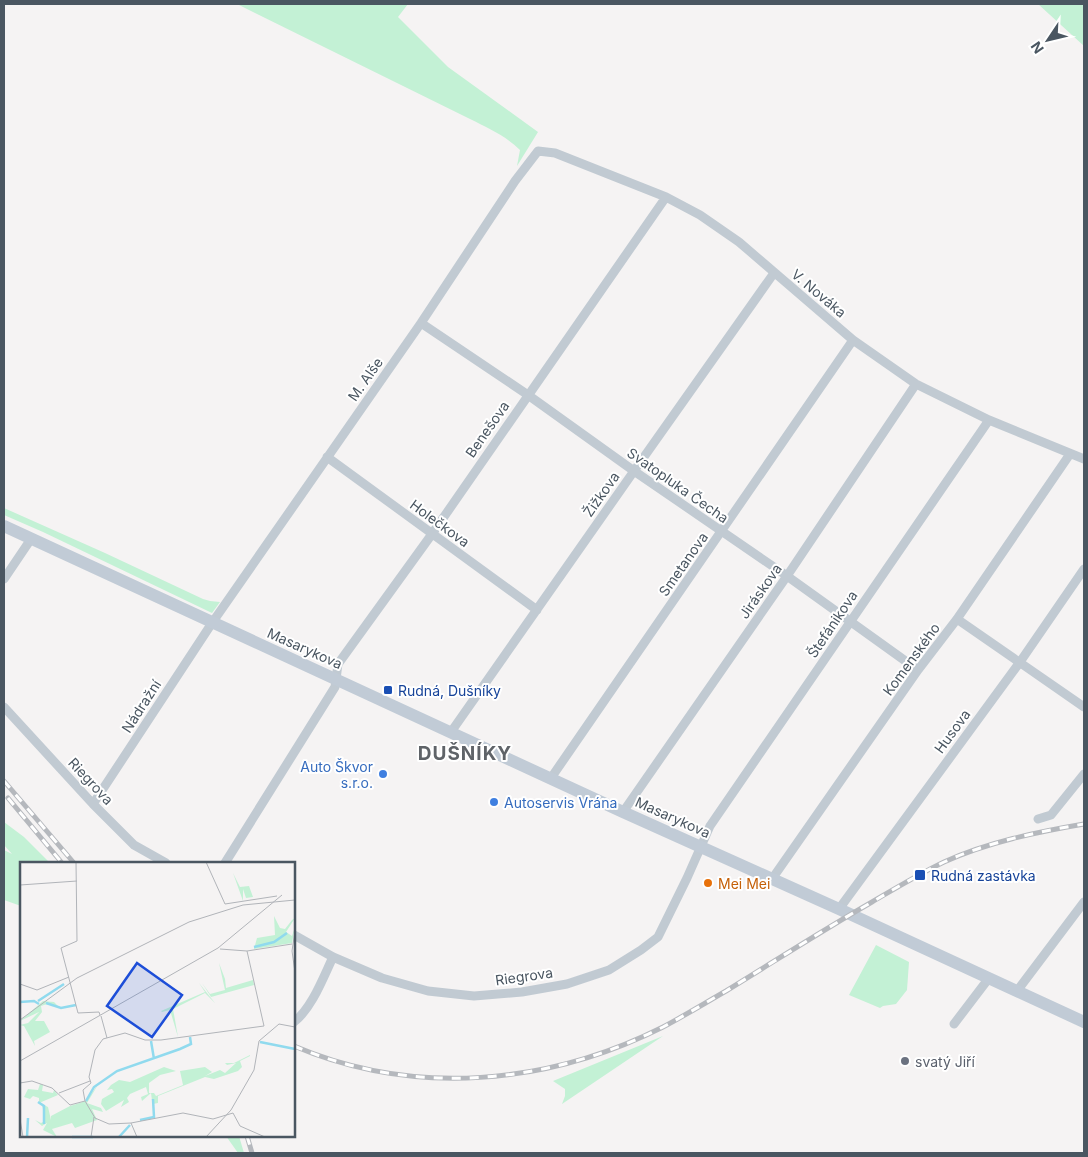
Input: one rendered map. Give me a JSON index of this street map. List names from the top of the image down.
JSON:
{
  "streets": {
    "main road": ["Masarykova"],
    "street": [
      "V. Nováka",
      "M. Alše",
      "Benešova",
      "Svatopluka Čecha",
      "Žižkova",
      "Holečkova",
      "Smetanova",
      "Jiráskova",
      "Štefánikova",
      "Komenského",
      "Nádražní",
      "Husova",
      "Riegrova"
    ]
  },
  "crossings": [
    ["V. Nováka", "M. Alše"],
    ["V. Nováka", "Benešova"],
    ["V. Nováka", "Žižkova"],
    ["V. Nováka", "Smetanova"],
    ["V. Nováka", "Jiráskova"],
    ["V. Nováka", "Štefánikova"],
    ["V. Nováka", "Komenského"],
    ["M. Alše", "Svatopluka Čecha"],
    ["M. Alše", "Holečkova"],
    ["M. Alše", "Masarykova"],
    ["M. Alše", "Nádražní"],
    ["Benešova", "Svatopluka Čecha"],
    ["Benešova", "Holečkova"],
    ["Benešova", "Masarykova"],
    ["Svatopluka Čecha", "Žižkova"],
    ["Svatopluka Čecha", "Smetanova"],
    ["Svatopluka Čecha", "Jiráskova"],
    ["Svatopluka Čecha", "Štefánikova"],
    ["Svatopluka Čecha", "Komenského"],
    ["Žižkova", "Holečkova"],
    ["Žižkova", "Masarykova"],
    ["Smetanova", "Masarykova"],
    ["Jiráskova", "Masarykova"],
    ["Štefánikova", "Masarykova"],
    ["Štefánikova", "Riegrova"],
    ["Masarykova", "Komenského"],
    ["Masarykova", "Nádražní"],
    ["Masarykova", "Husova"],
    ["Masarykova", "Riegrova"],
    ["Nádražní", "Riegrova"]
  ],
  "districts": ["DUŠNÍKY"],
  "places": {
    "transit": ["Rudná, Dušníky", "Rudná zastávka"],
    "other": [
      "Auto Škvor s.r.o.",
      "Autoservis Vrána",
      "Mei Mei",
      "svatý Jiří"
    ]
  },
  "north": "bottom left"
}
